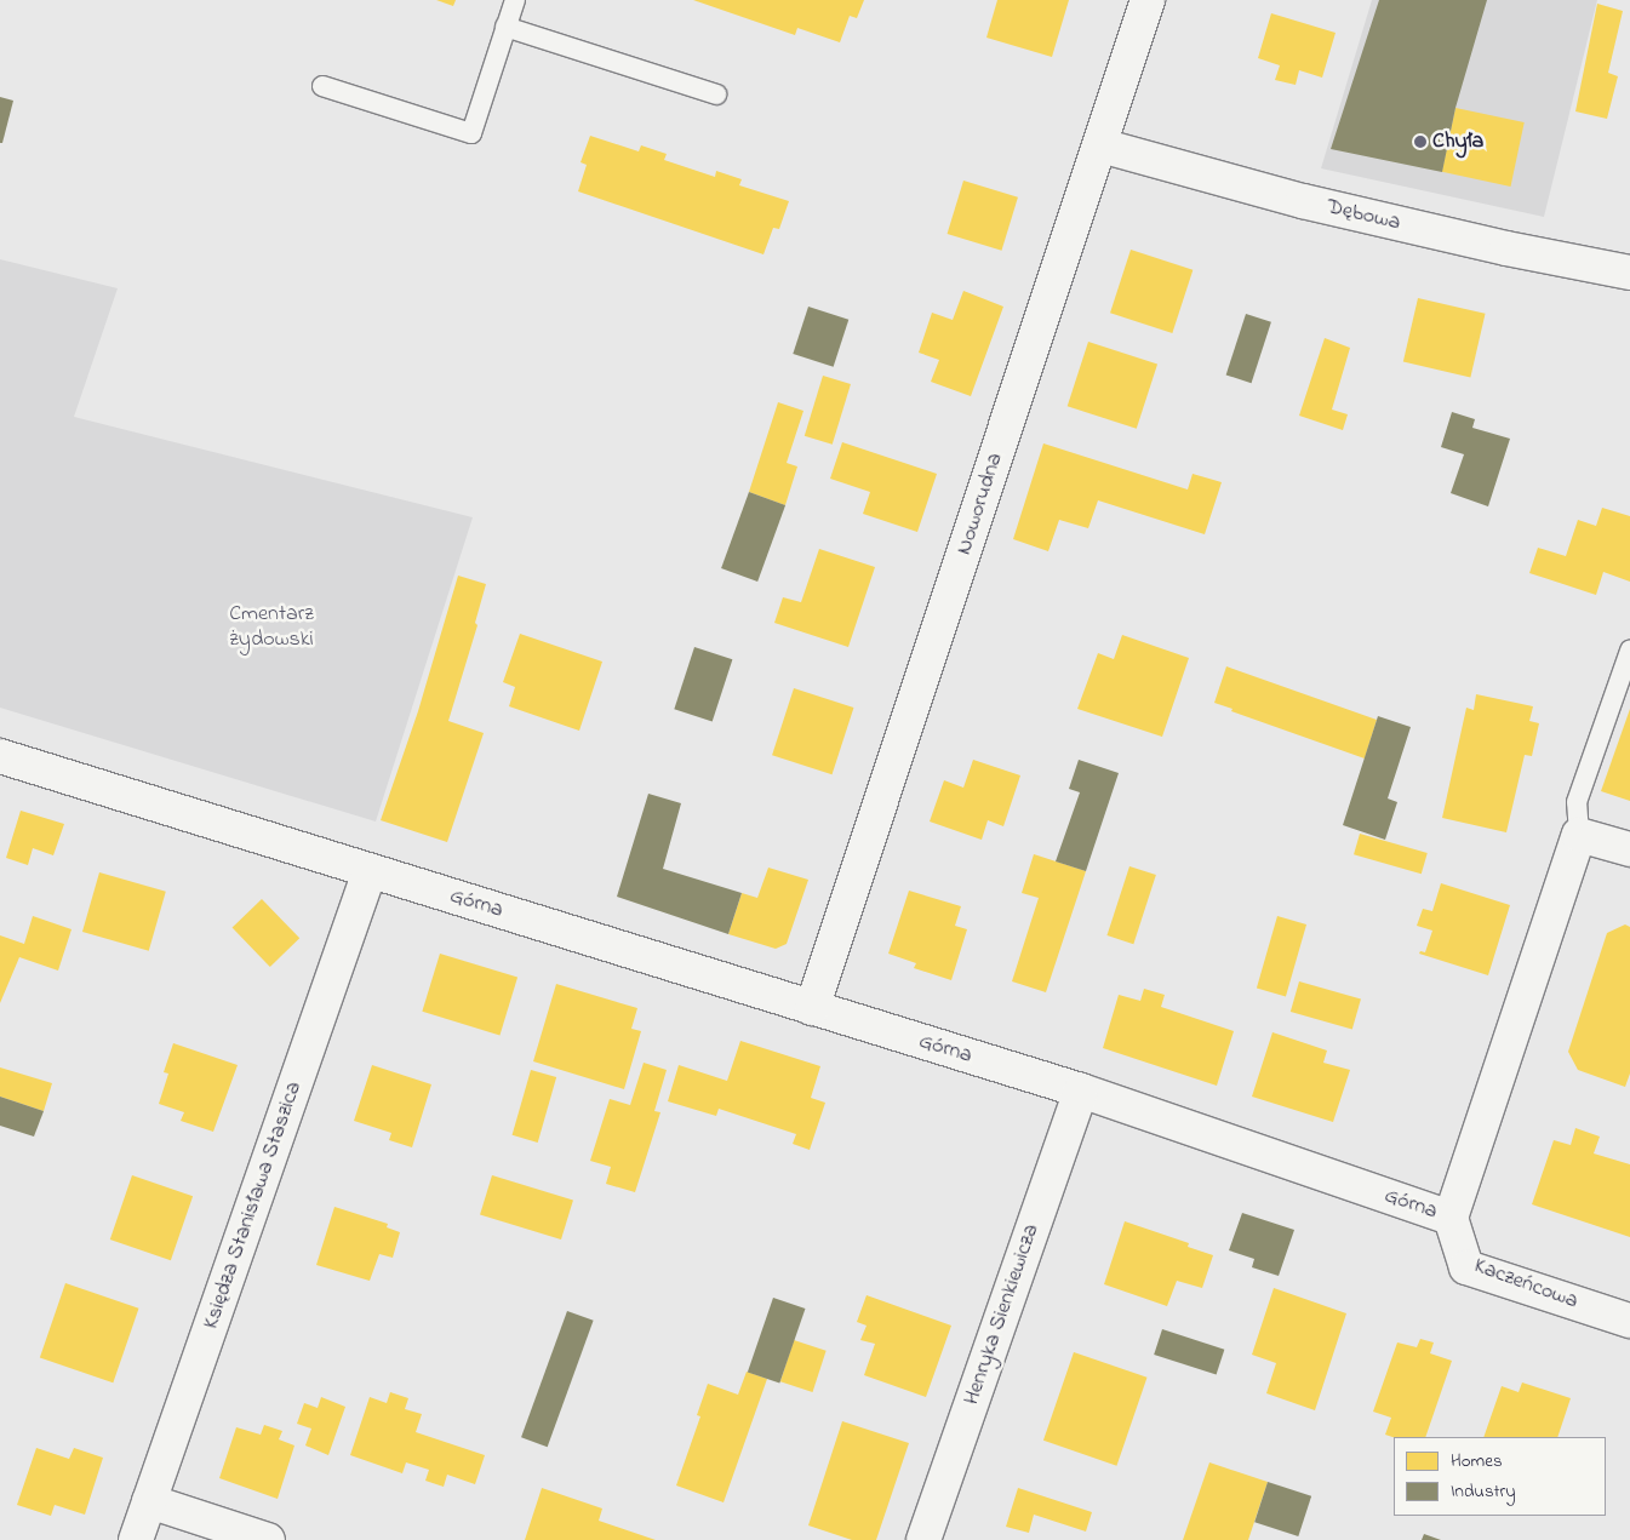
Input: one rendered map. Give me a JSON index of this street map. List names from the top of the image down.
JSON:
{
  "streets": {
    "street": [
      "Dębowa",
      "Noworudna",
      "Górna",
      "Księdza Stanisława Staszica",
      "Kaczeńcowa",
      "Henryka Sienkiewicza"
    ]
  },
  "crossings": [
    ["Dębowa", "Noworudna"],
    ["Noworudna", "Górna"],
    ["Górna", "Księdza Stanisława Staszica"],
    ["Górna", "Kaczeńcowa"],
    ["Górna", "Henryka Sienkiewicza"]
  ],
  "parks": ["Cmentarz żydowski"],
  "places": ["Chyła"],
  "legend": ["Homes", "Industry"]
}
